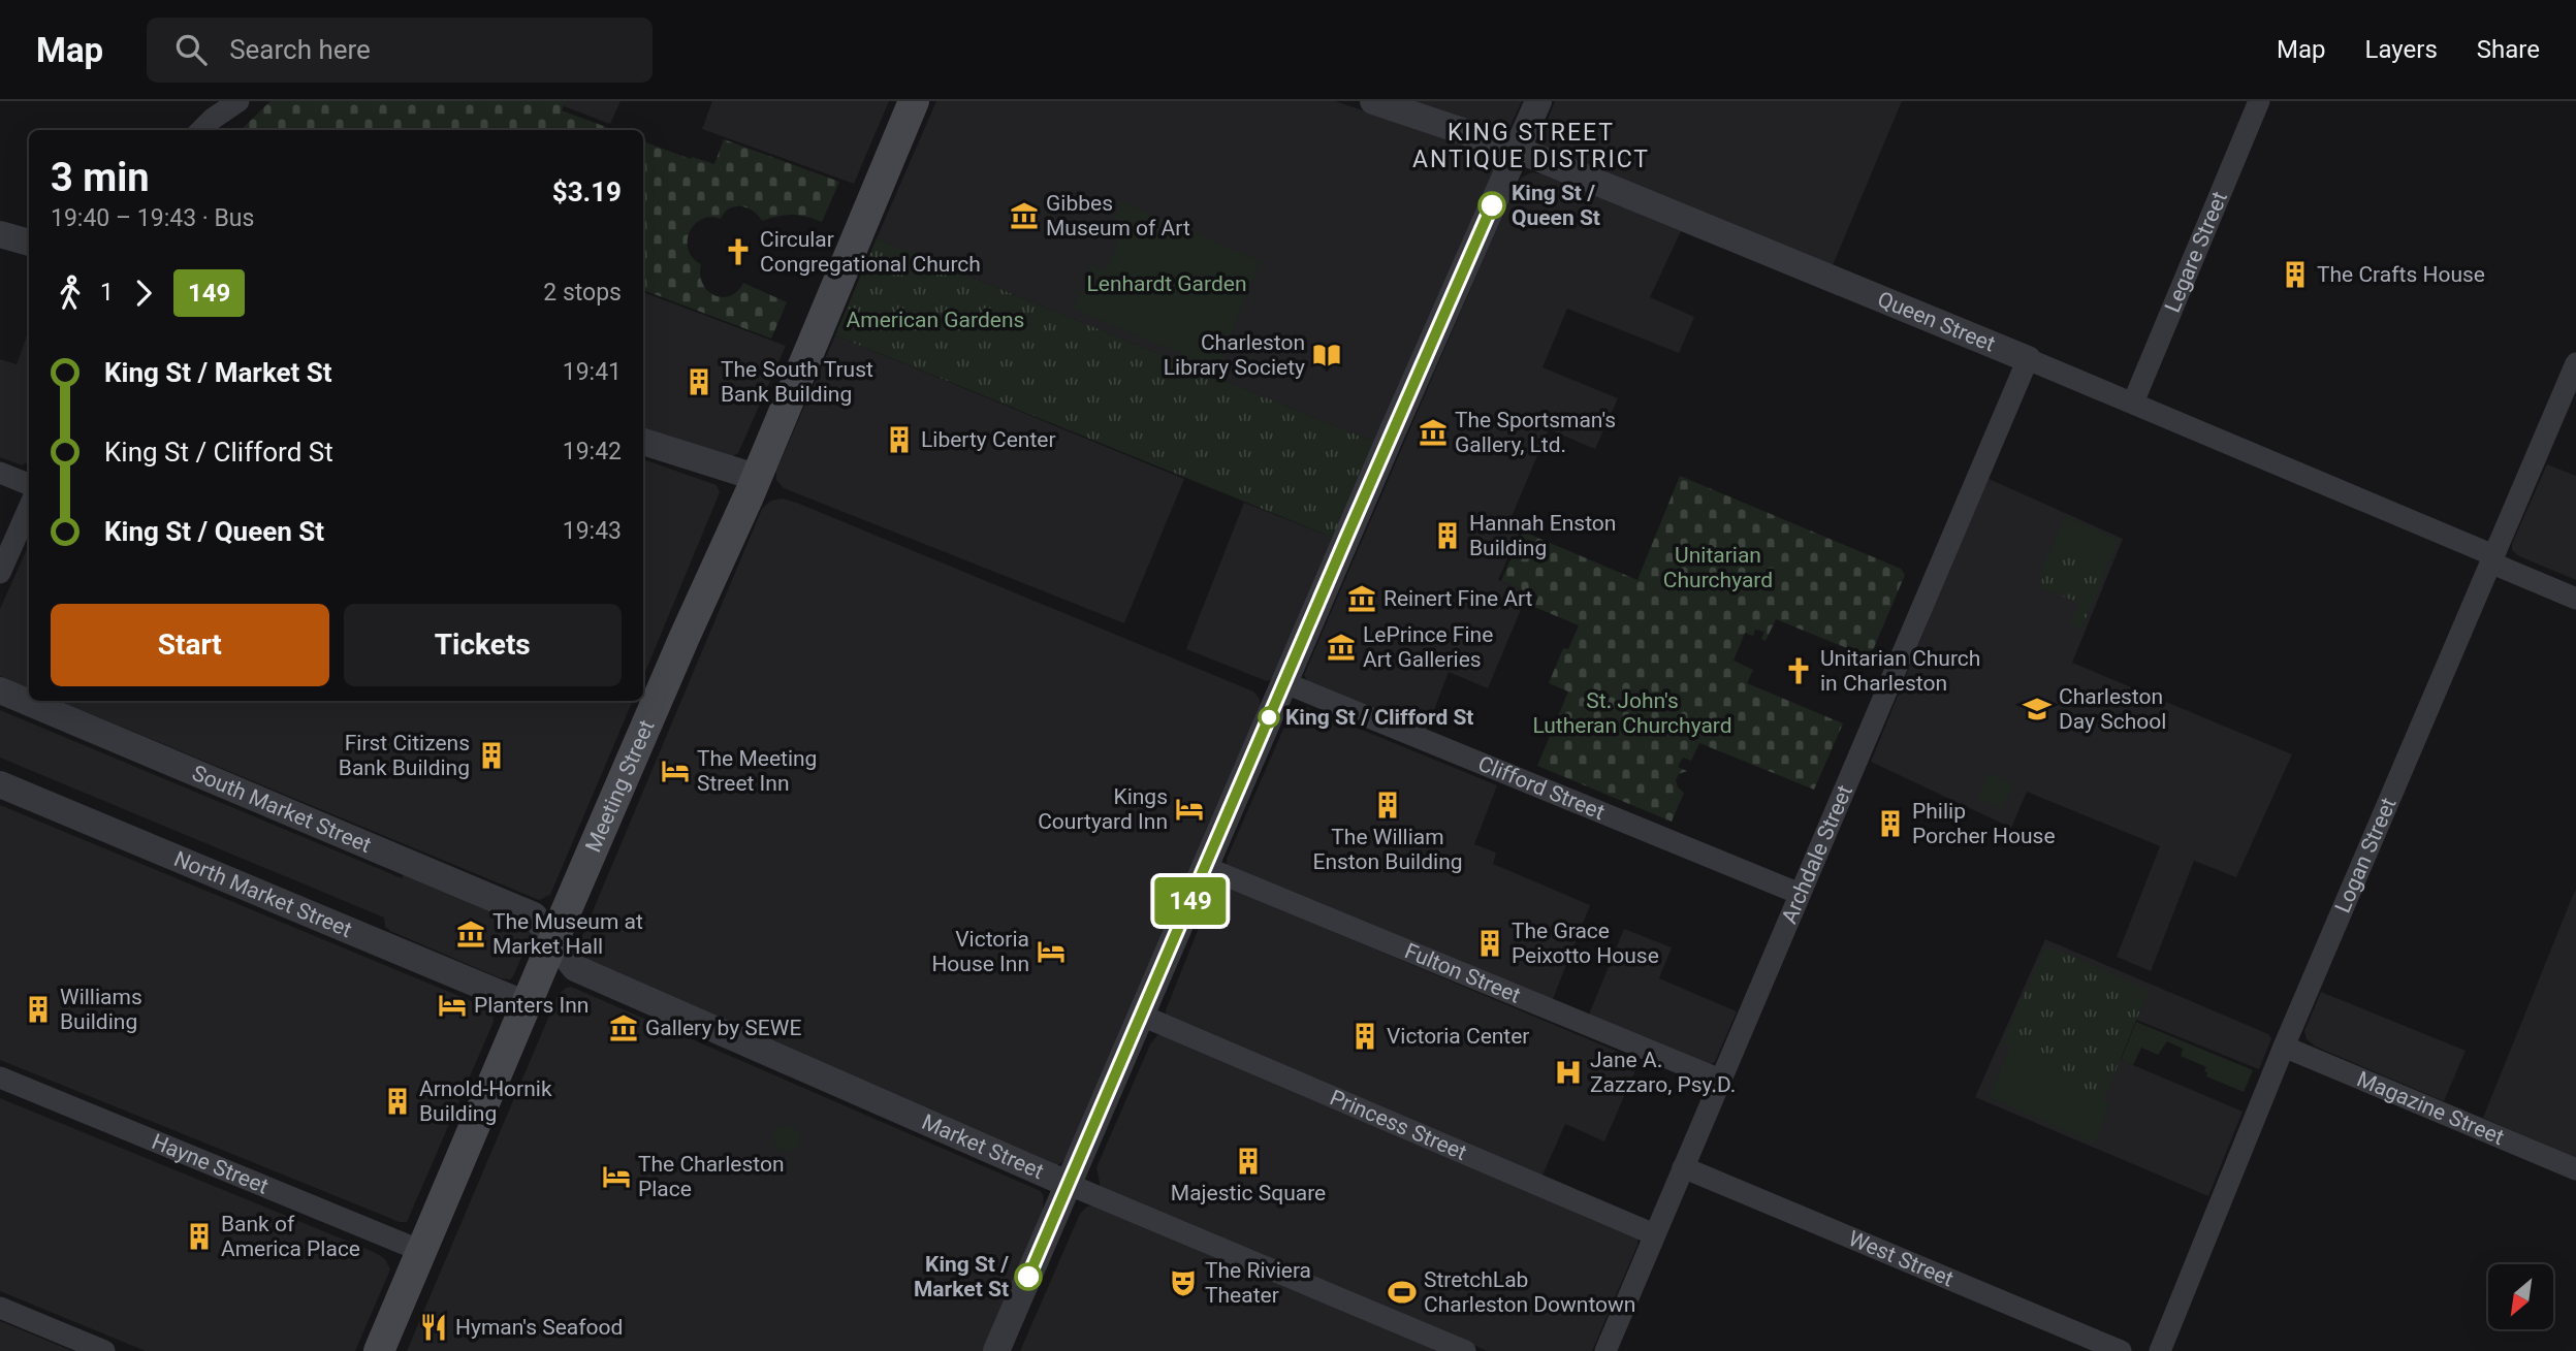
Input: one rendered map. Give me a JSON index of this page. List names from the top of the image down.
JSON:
{
  "streets": {
    "main road": ["Meeting Street"],
    "street": [
      "Legare Street",
      "Queen Street",
      "Clifford Street",
      "South Market Street",
      "Archdale Street",
      "Logan Street",
      "North Market Street",
      "Fulton Street",
      "Magazine Street",
      "Princess Street",
      "Market Street",
      "Hayne Street",
      "West Street"
    ]
  },
  "crossings": [
    ["Legare Street", "Queen Street"],
    ["Queen Street", "Archdale Street"],
    ["Queen Street", "Logan Street"],
    ["Meeting Street", "South Market Street"],
    ["Meeting Street", "North Market Street"],
    ["Meeting Street", "Market Street"],
    ["Meeting Street", "Hayne Street"],
    ["Clifford Street", "Archdale Street"],
    ["South Market Street", "Market Street"],
    ["Archdale Street", "Fulton Street"],
    ["Archdale Street", "Princess Street"],
    ["Archdale Street", "West Street"],
    ["Logan Street", "Magazine Street"]
  ],
  "districts": ["KING STREET ANTIQUE DISTRICT"],
  "parks": [
    "Lenhardt Garden",
    "American Gardens",
    "Unitarian Churchyard",
    "St. John's Lutheran Churchyard"
  ],
  "places": {
    "other": ["King St / Queen St", "King St / Clifford St", "King St / Market St"],
    "museum": [
      "Gibbes Museum of Art",
      "The Sportsman's Gallery, Ltd.",
      "Reinert Fine Art",
      "LePrince Fine Art Galleries",
      "The Museum at Market Hall",
      "Gallery by SEWE"
    ],
    "church": ["Circular Congregational Church", "Unitarian Church in Charleston"],
    "building": [
      "The Crafts House",
      "The South Trust Bank Building",
      "Liberty Center",
      "Hannah Enston Building",
      "First Citizens Bank Building",
      "The William Enston Building",
      "Philip Porcher House",
      "The Grace Peixotto House",
      "Williams Building",
      "Victoria Center",
      "Arnold-Hornik Building",
      "Majestic Square",
      "Bank of America Place"
    ],
    "library": ["Charleston Library Society"],
    "school or university": ["Charleston Day School"],
    "hotel": [
      "The Meeting Street Inn",
      "Kings Courtyard Inn",
      "Victoria House Inn",
      "Planters Inn",
      "The Charleston Place"
    ],
    "hospital": ["Jane A. Zazzaro, Psy.D."],
    "theatre": ["The Riviera Theater"],
    "sports": ["StretchLab Charleston Downtown"],
    "restaurant": ["Hyman's Seafood"]
  },
  "lines": ["bus line 149"],
  "north": "bottom left",
  "page": {
    "header": "Map",
    "search": "Search here",
    "nav": ["Map", "Layers", "Share"],
    "on_map": "149",
    "heading": ["3 min", "19:40 – 19:43 · Bus", "$3.19"],
    "legs": ["1", "149", "2 stops"],
    "list": [
      {
        "name": "King St / Market St",
        "value": "19:41"
      },
      {
        "name": "King St / Clifford St",
        "value": "19:42"
      },
      {
        "name": "King St / Queen St",
        "value": "19:43"
      }
    ],
    "buttons": ["Start", "Tickets"]
  }
}
